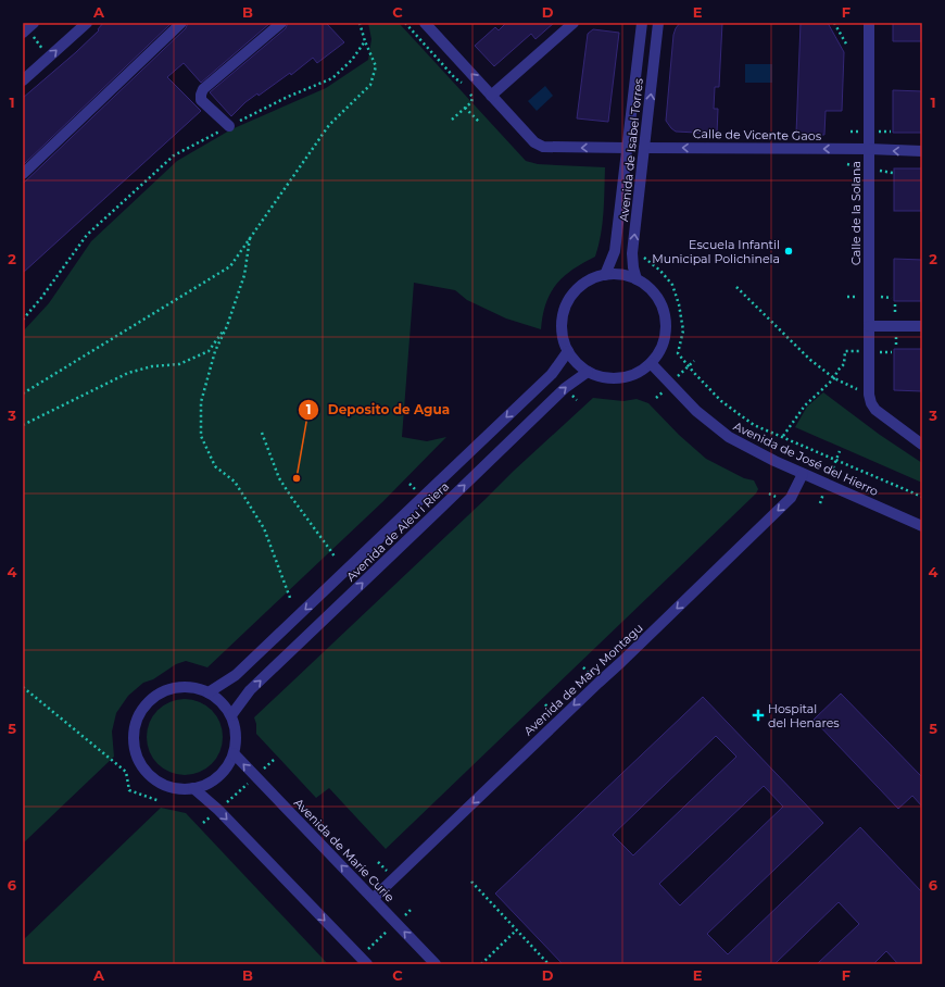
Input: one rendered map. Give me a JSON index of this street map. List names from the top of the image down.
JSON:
{
  "streets": {
    "street": [
      "Calle de Vicente Gaos",
      "Avenida de Isabel Torres",
      "Calle de la Solana",
      "Avenida de José del Hierro",
      "Avenida de Aleu i Riera",
      "Avenida de Mary Montagu",
      "Avenida de Marie Curie"
    ]
  },
  "crossings": [
    ["Calle de Vicente Gaos", "Avenida de Isabel Torres"],
    ["Calle de Vicente Gaos", "Calle de la Solana"],
    ["Avenida de Isabel Torres", "Avenida de José del Hierro"],
    ["Avenida de Isabel Torres", "Avenida de Aleu i Riera"],
    ["Avenida de José del Hierro", "Avenida de Aleu i Riera"],
    ["Avenida de José del Hierro", "Avenida de Mary Montagu"],
    ["Avenida de Aleu i Riera", "Avenida de Marie Curie"],
    ["Avenida de Mary Montagu", "Avenida de Marie Curie"]
  ],
  "one_way": ["Calle de Vicente Gaos", "Avenida de Mary Montagu"],
  "places": {
    "other": ["Escuela Infantil Municipal Polichinela", "Deposito de Agua"],
    "health": ["Hospital del Henares"]
  },
  "grid": {
    "columns": [
      "A",
      "B",
      "C",
      "D",
      "E",
      "F"
    ],
    "rows": [
      "1",
      "2",
      "3",
      "4",
      "5",
      "6"
    ]
  }
}
